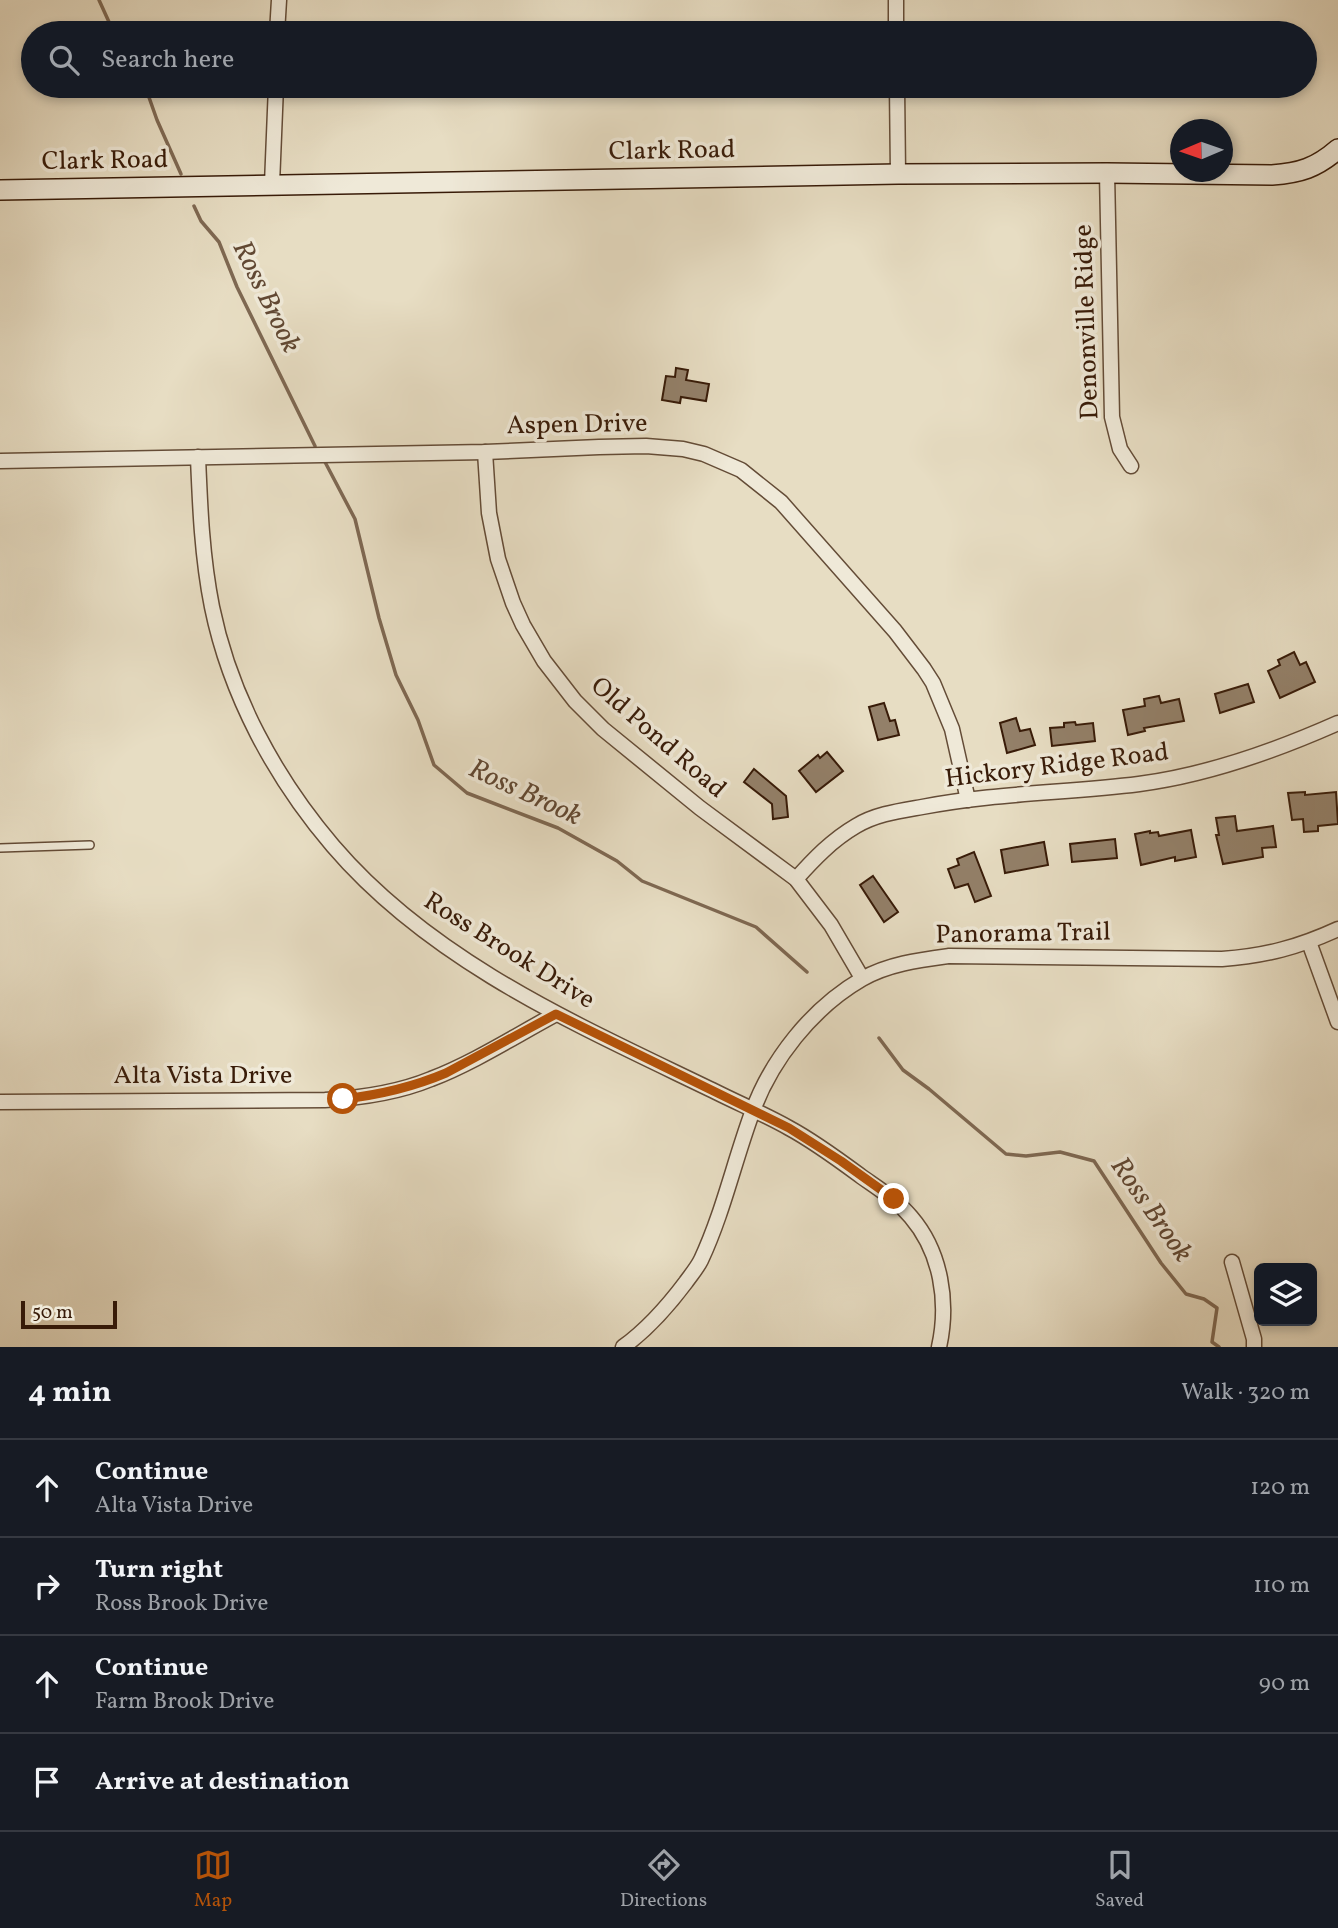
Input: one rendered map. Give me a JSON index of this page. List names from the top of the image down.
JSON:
{
  "streets": {
    "street": [
      "Clark Road",
      "Denonville Ridge",
      "Aspen Drive",
      "Old Pond Road",
      "Hickory Ridge Road",
      "Panorama Trail",
      "Ross Brook Drive",
      "Alta Vista Drive"
    ]
  },
  "crossings": [
    ["Clark Road", "Denonville Ridge"],
    ["Aspen Drive", "Old Pond Road"],
    ["Aspen Drive", "Hickory Ridge Road"],
    ["Aspen Drive", "Ross Brook Drive"],
    ["Old Pond Road", "Hickory Ridge Road"],
    ["Old Pond Road", "Panorama Trail"],
    ["Panorama Trail", "Ross Brook Drive"],
    ["Ross Brook Drive", "Alta Vista Drive"]
  ],
  "water": ["Ross Brook"],
  "scale_bar": "50 m",
  "north": "left",
  "page": {
    "search": "Search here",
    "scale": "50 m",
    "heading": ["4 min", "Walk · 320 m"],
    "list": [
      ["Continue", "Alta Vista Drive", "120 m"],
      ["Turn right", "Ross Brook Drive", "110 m"],
      ["Continue", "Farm Brook Drive", "90 m"],
      "Arrive at destination"
    ],
    "nav": ["Map", "Directions", "Saved"]
  }
}
